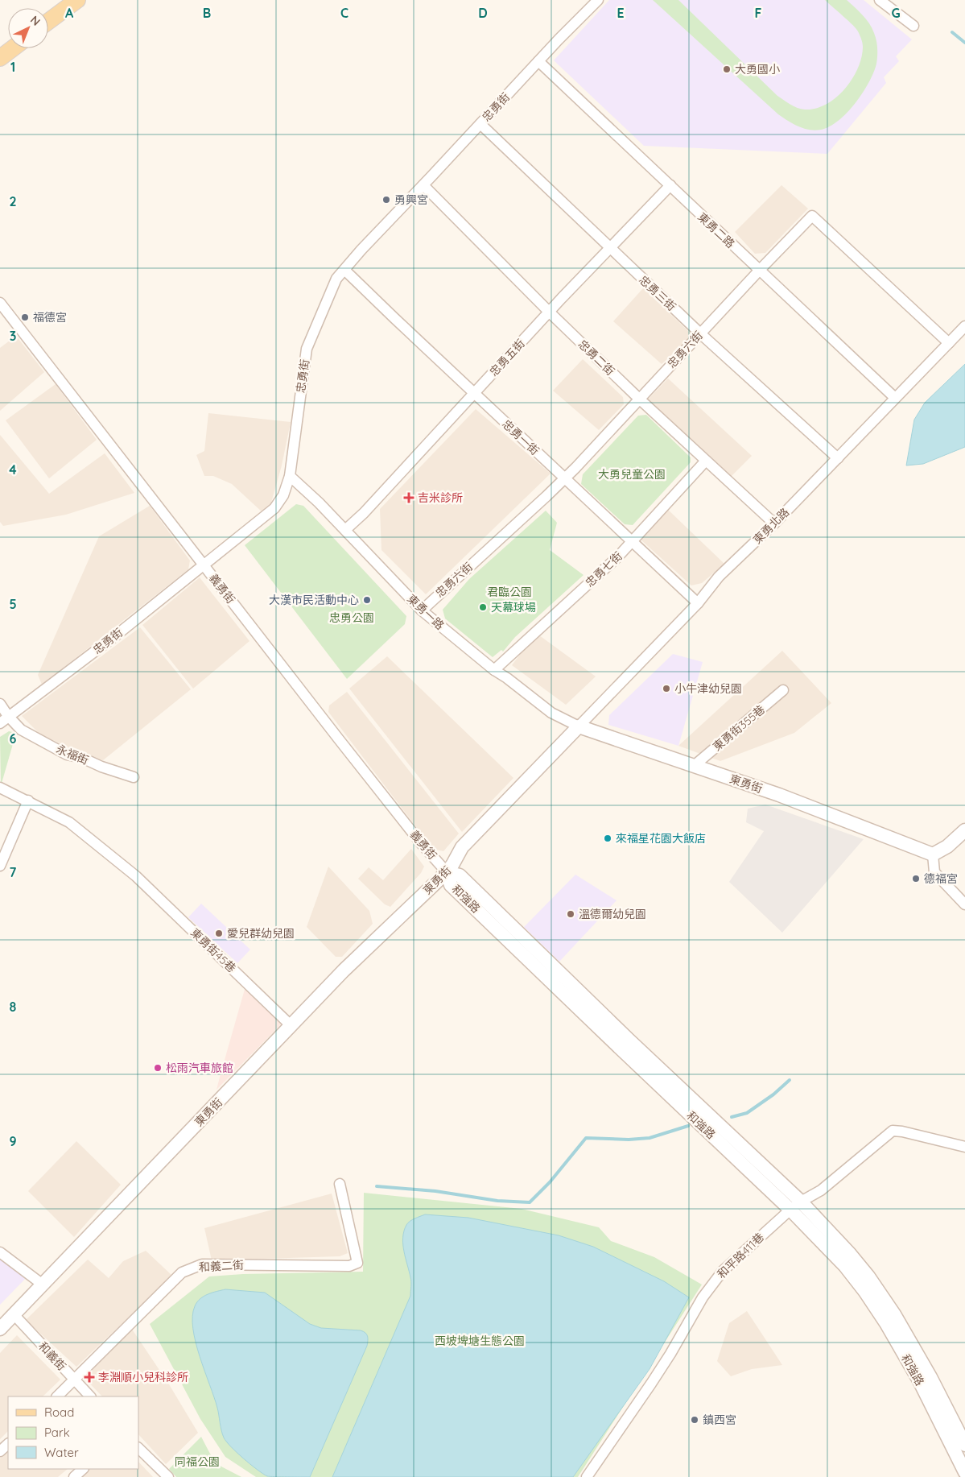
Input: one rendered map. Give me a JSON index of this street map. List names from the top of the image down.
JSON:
{
  "streets": {
    "street": [
      "忠勇街",
      "東勇二路",
      "忠勇三街",
      "忠勇六街",
      "忠勇五街",
      "忠勇二街",
      "忠勇一街",
      "東勇北路",
      "忠勇七街",
      "義勇街",
      "東勇一路",
      "東勇街355巷",
      "永福街",
      "東勇街",
      "和強路",
      "東勇街45巷",
      "和平路411巷",
      "和義二街",
      "和義街"
    ]
  },
  "crossings": [
    ["忠勇街", "東勇二路"],
    ["忠勇街", "忠勇三街"],
    ["忠勇街", "忠勇二街"],
    ["忠勇街", "忠勇一街"],
    ["忠勇街", "義勇街"],
    ["忠勇街", "東勇一路"],
    ["忠勇街", "永福街"],
    ["東勇二路", "忠勇六街"],
    ["東勇二路", "忠勇五街"],
    ["東勇二路", "東勇北路"],
    ["忠勇三街", "忠勇六街"],
    ["忠勇三街", "忠勇五街"],
    ["忠勇三街", "東勇北路"],
    ["忠勇六街", "忠勇二街"],
    ["忠勇六街", "忠勇一街"],
    ["忠勇六街", "東勇北路"],
    ["忠勇六街", "東勇一路"],
    ["忠勇五街", "忠勇二街"],
    ["忠勇五街", "忠勇一街"],
    ["忠勇五街", "東勇一路"],
    ["忠勇二街", "東勇北路"],
    ["忠勇二街", "忠勇七街"],
    ["忠勇一街", "東勇北路"],
    ["忠勇一街", "忠勇七街"],
    ["東勇北路", "東勇一路"],
    ["東勇北路", "東勇街"],
    ["忠勇七街", "東勇一路"],
    ["義勇街", "東勇街"],
    ["義勇街", "和強路"],
    ["東勇一路", "東勇街"],
    ["東勇街355巷", "東勇街"],
    ["東勇街", "和強路"],
    ["東勇街", "東勇街45巷"],
    ["東勇街", "和義街"],
    ["和強路", "和平路411巷"],
    ["和義二街", "和義街"]
  ],
  "parks": [
    "大勇兒童公園",
    "君臨公園",
    "忠勇公園",
    "西坡埤塘生態公園",
    "同福公園"
  ],
  "places": {
    "other": [
      "大勇國小",
      "勇興宮",
      "福德宮",
      "大漢市民活動中心",
      "天幕球場",
      "小牛津幼兒園",
      "來福星花園大飯店",
      "德福宮",
      "溫德爾幼兒園",
      "愛兒群幼兒園",
      "松雨汽車旅館",
      "鎮西宮"
    ],
    "health": ["吉米診所", "李淵順小兒科診所"]
  },
  "legend": ["Road", "Park", "Water"],
  "north": "top right",
  "grid": {
    "columns": [
      "A",
      "B",
      "C",
      "D",
      "E",
      "F",
      "G"
    ],
    "rows": [
      "1",
      "2",
      "3",
      "4",
      "5",
      "6",
      "7",
      "8",
      "9"
    ]
  }
}
